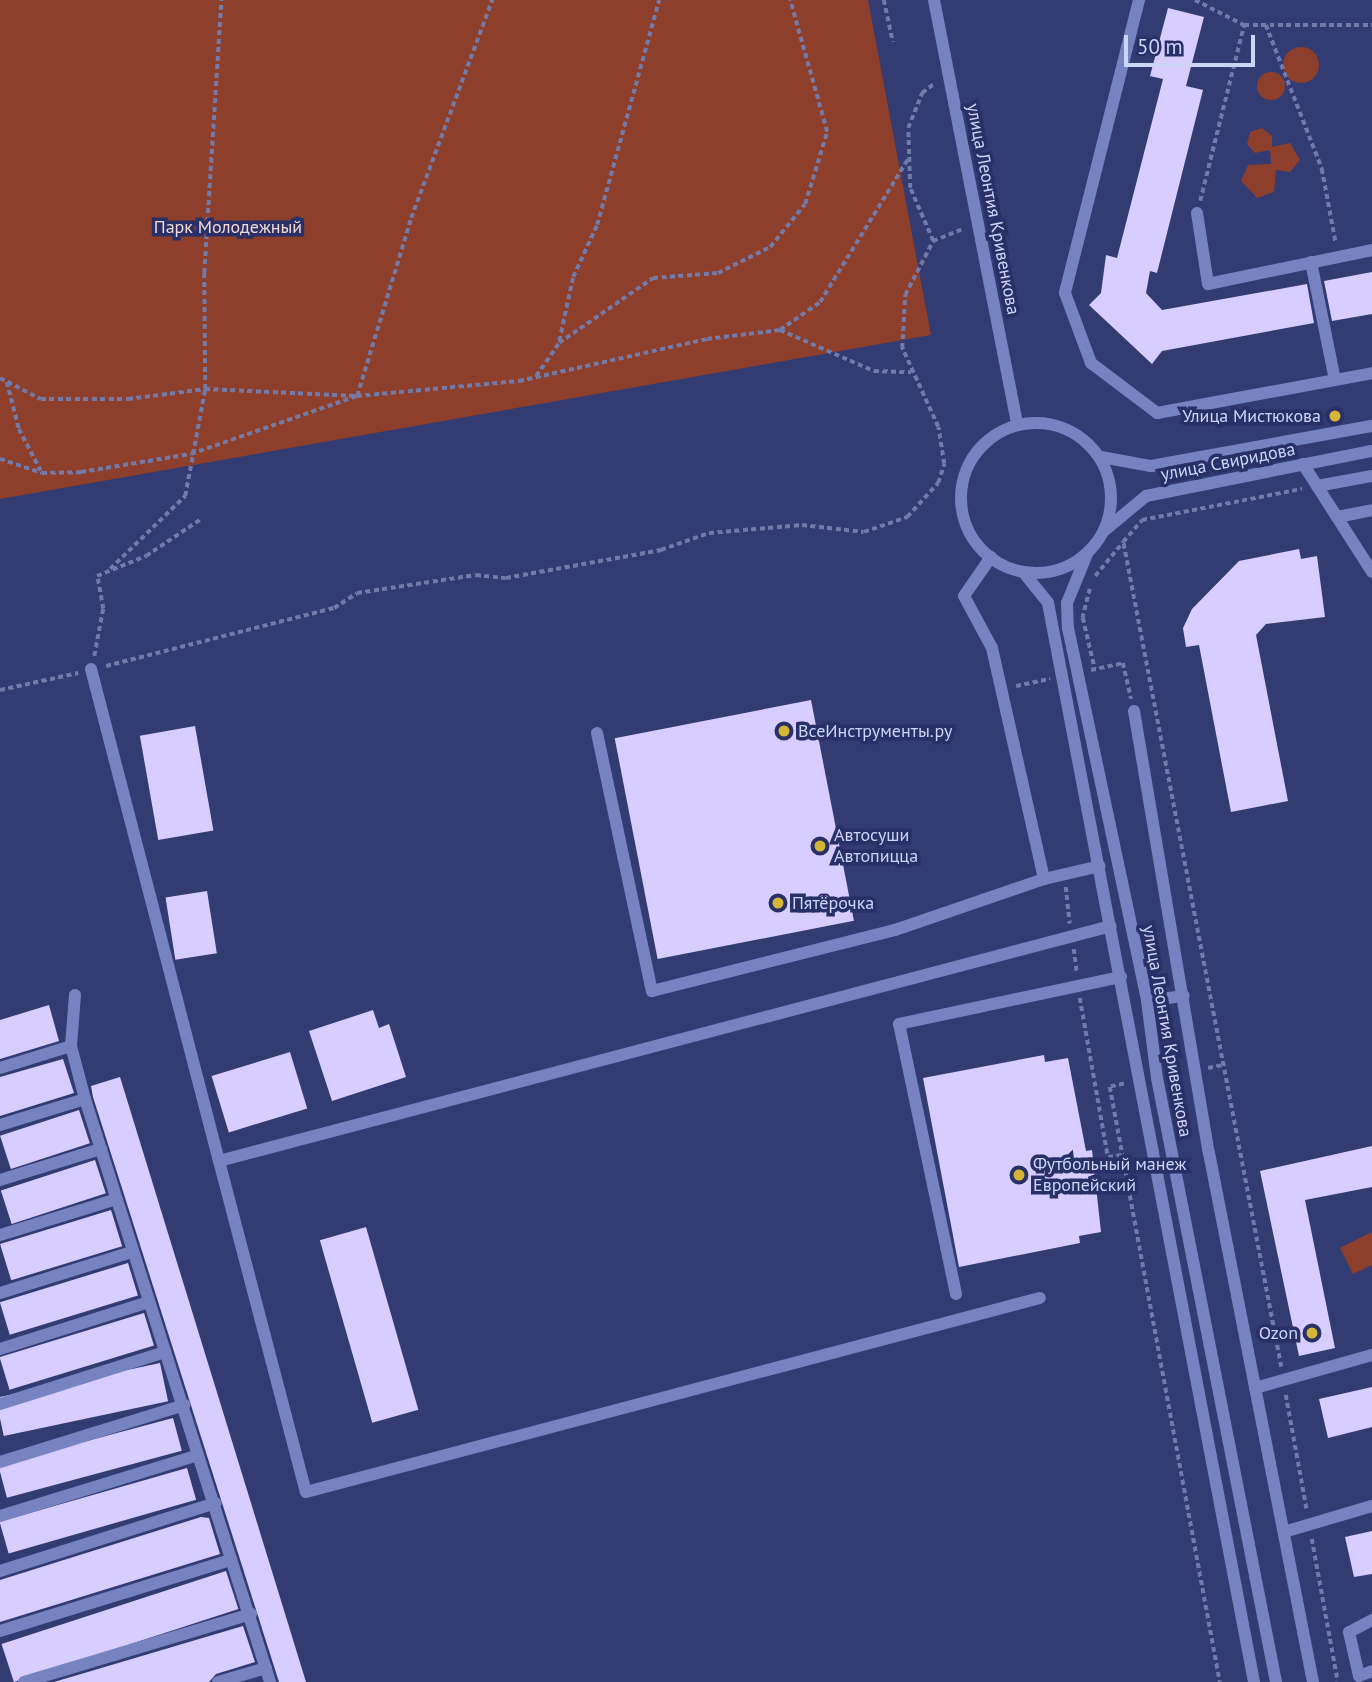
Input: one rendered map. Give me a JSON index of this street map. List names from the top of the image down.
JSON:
{
  "streets": {
    "street": ["улица Леонтия Кривенкова", "улица Свиридова"]
  },
  "crossings": [
    ["улица Леонтия Кривенкова", "улица Свиридова"]
  ],
  "parks": ["Парк Молодежный"],
  "places": [
    "Улица Мистюкова",
    "ВсеИнструменты.ру",
    "Автосуши Автопицца",
    "Пятёрочка",
    "Футбольный манеж Европейский",
    "Ozon"
  ],
  "scale_bar": "50 m"
}
